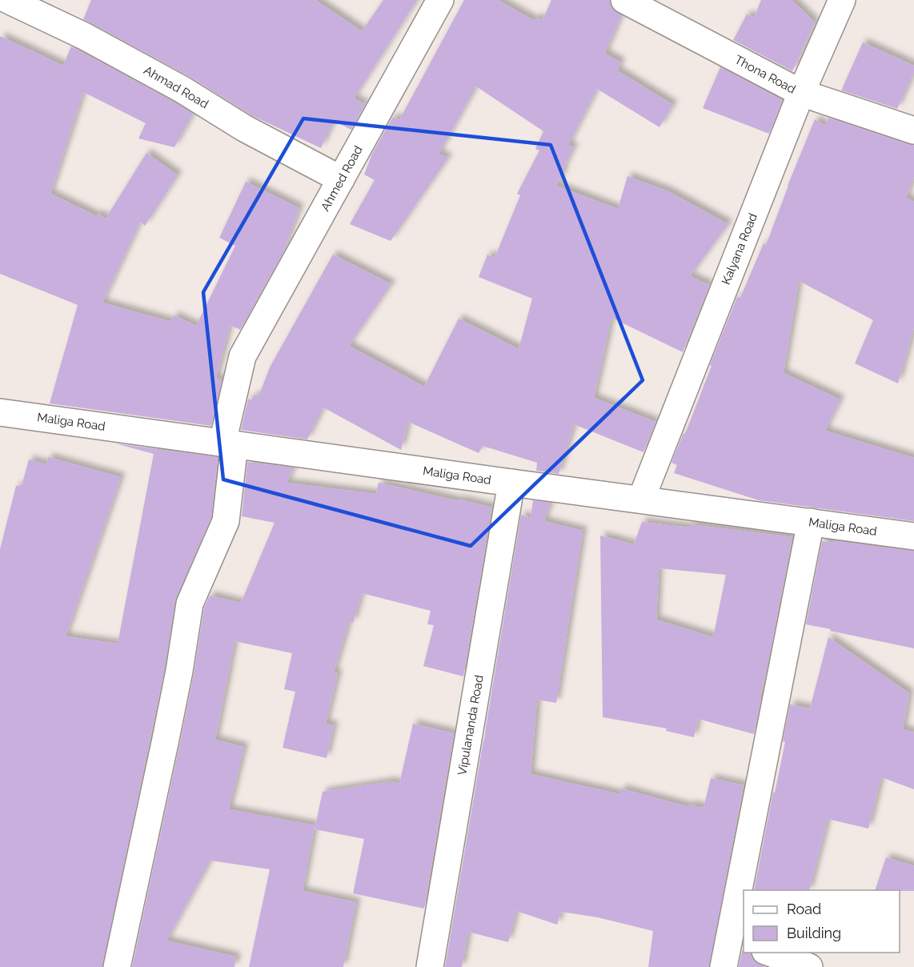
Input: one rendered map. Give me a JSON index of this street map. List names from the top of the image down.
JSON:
{
  "streets": {
    "street": [
      "Thona Road",
      "Ahmad Road",
      "Ahmed Road",
      "Kalyana Road",
      "Maliga Road",
      "Vipulananda Road"
    ]
  },
  "crossings": [
    ["Thona Road", "Kalyana Road"],
    ["Ahmad Road", "Ahmed Road"],
    ["Ahmed Road", "Maliga Road"],
    ["Kalyana Road", "Maliga Road"],
    ["Maliga Road", "Vipulananda Road"]
  ],
  "legend": ["Road", "Building"]
}
